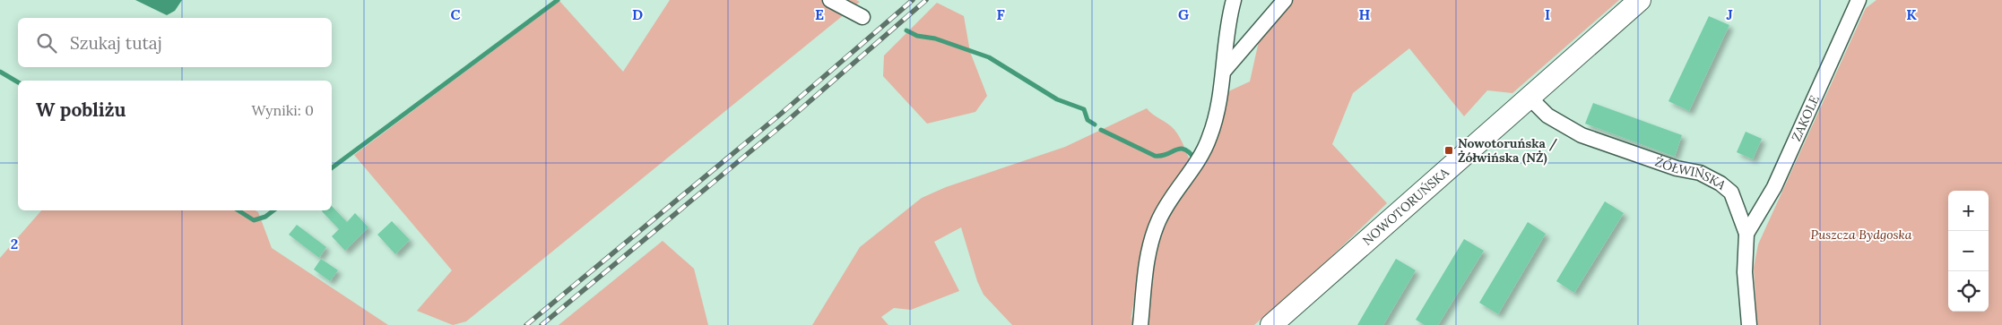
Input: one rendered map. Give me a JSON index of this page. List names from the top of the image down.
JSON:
{
  "streets": {
    "main road": ["NOWOTORUŃSKA"],
    "street": ["ZAKOLE", "ŻÓŁWIŃSKA"]
  },
  "crossings": [
    ["ZAKOLE", "ŻÓŁWIŃSKA"],
    ["ŻÓŁWIŃSKA", "NOWOTORUŃSKA"]
  ],
  "parks": ["Puszcza Bydgoska"],
  "places": {
    "transit": ["Nowotoruńska / Żółwińska (NŻ)"]
  },
  "page": {
    "search": "Szukaj tutaj",
    "heading": ["W pobliżu", "Wyniki: 0"],
    "map_buttons": ["+", "−"]
  },
  "grid": {
    "columns": [
      "C",
      "D",
      "E",
      "F",
      "G",
      "H",
      "I",
      "J",
      "K"
    ],
    "rows": ["2"]
  }
}
